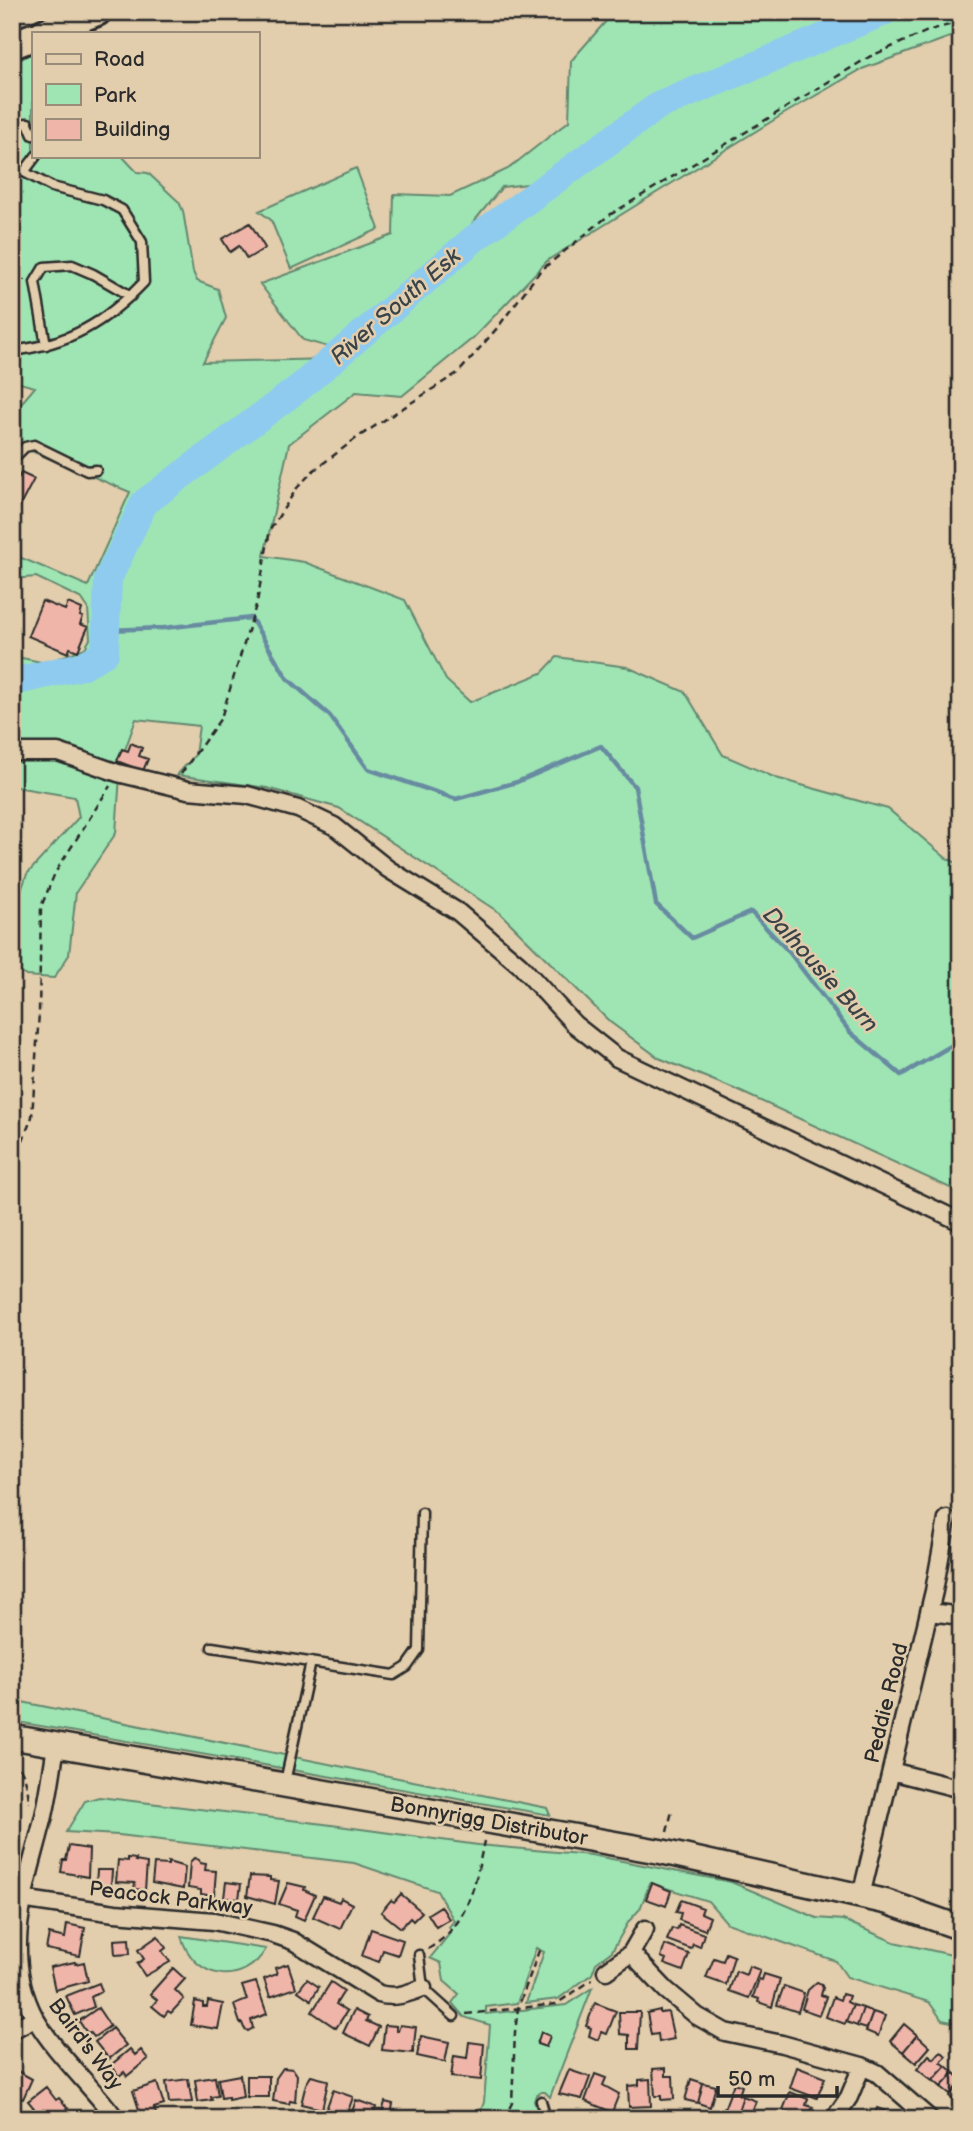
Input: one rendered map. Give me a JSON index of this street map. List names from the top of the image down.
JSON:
{
  "streets": {
    "main road": ["Bonnyrigg Distributor"],
    "street": ["Peddie Road", "Peacock Parkway", "Baird's Way"]
  },
  "crossings": [
    ["Peddie Road", "Bonnyrigg Distributor"],
    ["Bonnyrigg Distributor", "Baird's Way"],
    ["Peacock Parkway", "Baird's Way"]
  ],
  "water": ["River South Esk", "Dalhousie Burn"],
  "legend": ["Road", "Park", "Building"],
  "scale_bar": "50 m"
}
